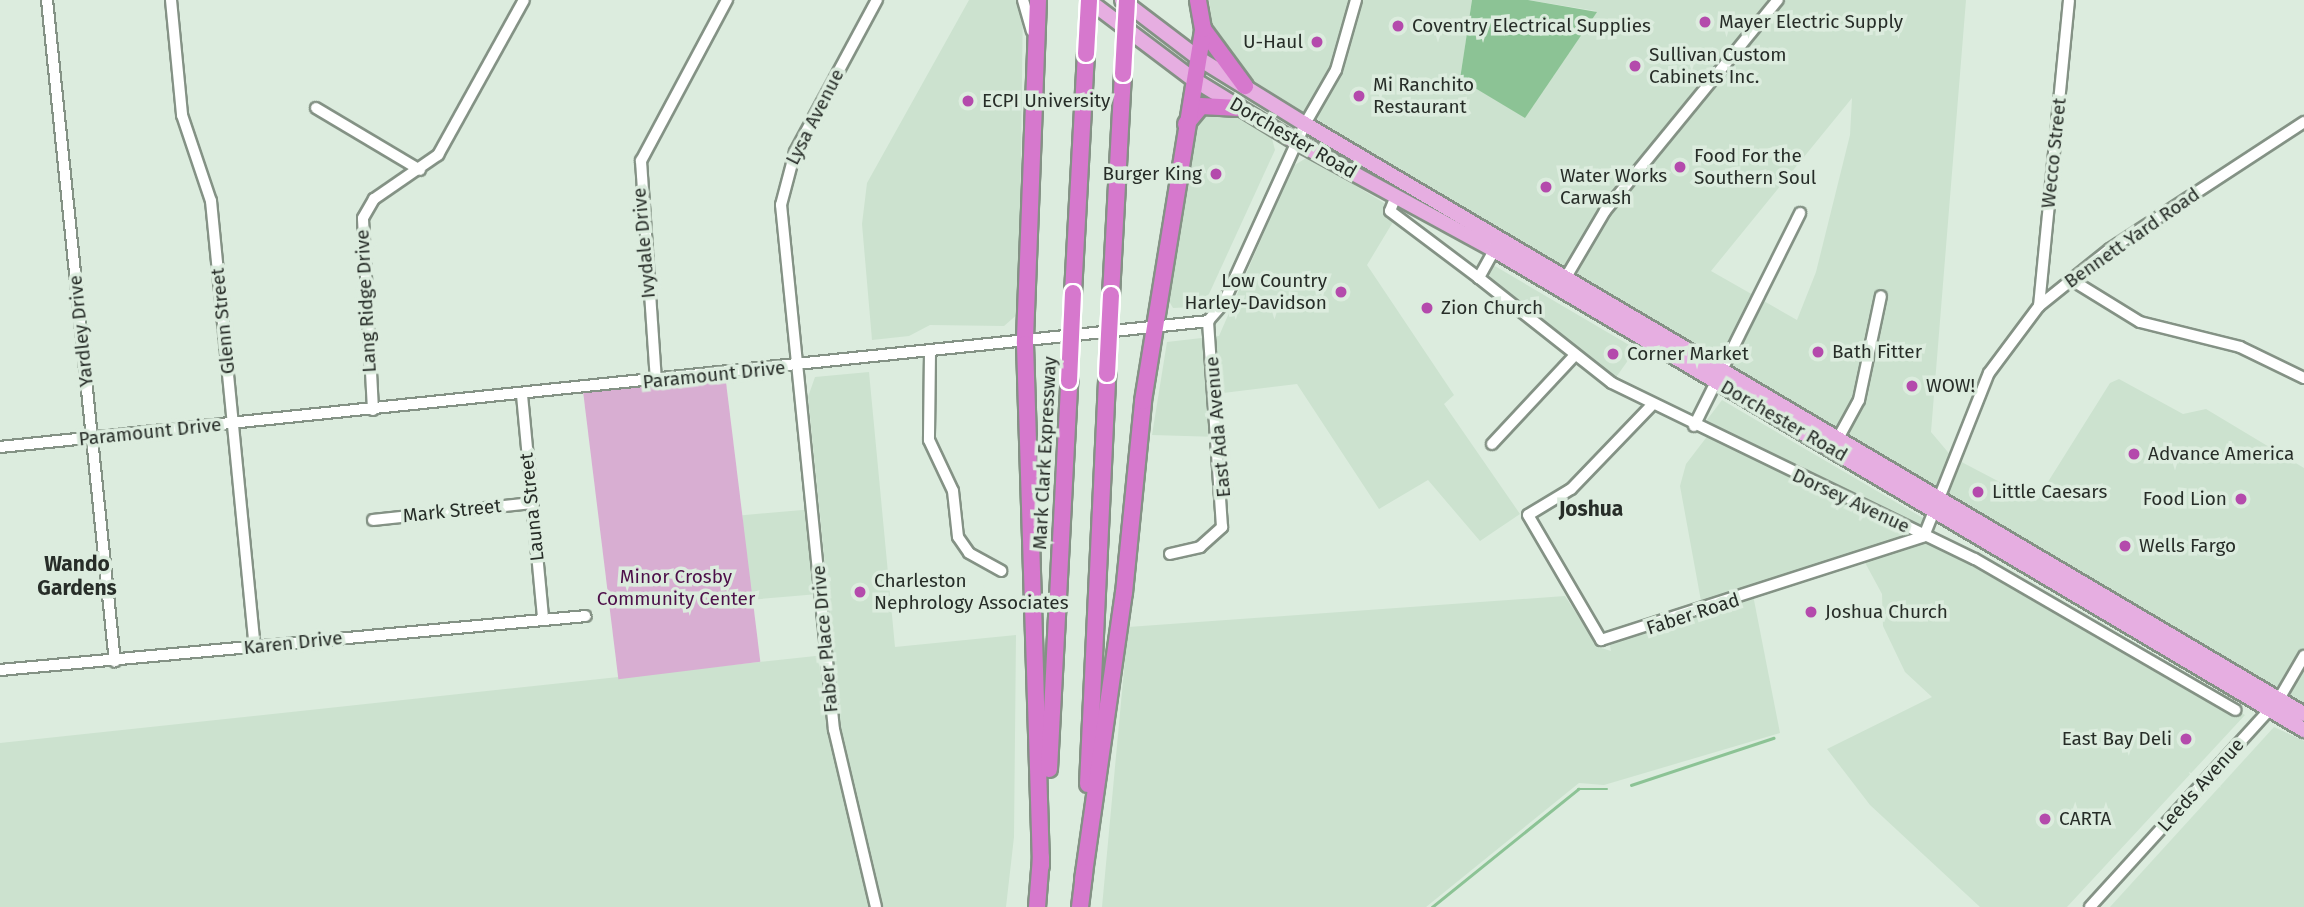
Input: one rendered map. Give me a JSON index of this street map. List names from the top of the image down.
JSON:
{
  "streets": {
    "highway": ["Mark Clark Expressway"],
    "main road": ["Dorchester Road"],
    "street": [
      "Lysa Avenue",
      "Wecco Street",
      "Bennett Yard Road",
      "Ivydale Drive",
      "Lang Ridge Drive",
      "Glenn Street",
      "Yardley Drive",
      "Paramount Drive",
      "East Ada Avenue",
      "Dorsey Avenue",
      "Launa Street",
      "Mark Street",
      "Faber Road",
      "Faber Place Drive",
      "Karen Drive",
      "Leeds Avenue"
    ]
  },
  "crossings": [
    ["Lysa Avenue", "Paramount Drive"],
    ["Lysa Avenue", "Faber Place Drive"],
    ["Dorchester Road", "Bennett Yard Road"],
    ["Dorchester Road", "Mark Clark Expressway"],
    ["Dorchester Road", "Dorsey Avenue"],
    ["Dorchester Road", "Leeds Avenue"],
    ["Wecco Street", "Bennett Yard Road"],
    ["Bennett Yard Road", "Dorsey Avenue"],
    ["Bennett Yard Road", "Faber Road"],
    ["Ivydale Drive", "Paramount Drive"],
    ["Lang Ridge Drive", "Paramount Drive"],
    ["Glenn Street", "Paramount Drive"],
    ["Glenn Street", "Karen Drive"],
    ["Yardley Drive", "Paramount Drive"],
    ["Yardley Drive", "Karen Drive"],
    ["Paramount Drive", "East Ada Avenue"],
    ["Paramount Drive", "Launa Street"],
    ["Paramount Drive", "Faber Place Drive"],
    ["Dorsey Avenue", "Faber Road"],
    ["Launa Street", "Mark Street"],
    ["Launa Street", "Karen Drive"]
  ],
  "districts": ["Joshua", "Wando Gardens"],
  "parks": ["Minor Crosby Community Center"],
  "places": [
    "Mayer Electric Supply",
    "Coventry Electrical Supplies",
    "U-Haul",
    "Sullivan Custom Cabinets Inc.",
    "Mi Ranchito Restaurant",
    "ECPI University",
    "Food For the Southern Soul",
    "Burger King",
    "Water Works Carwash",
    "Low Country Harley-Davidson",
    "Zion Church",
    "Bath Fitter",
    "Corner Market",
    "WOW!",
    "Advance America",
    "Little Caesars",
    "Food Lion",
    "Wells Fargo",
    "Charleston Nephrology Associates",
    "Joshua Church",
    "East Bay Deli",
    "CARTA"
  ]
}
